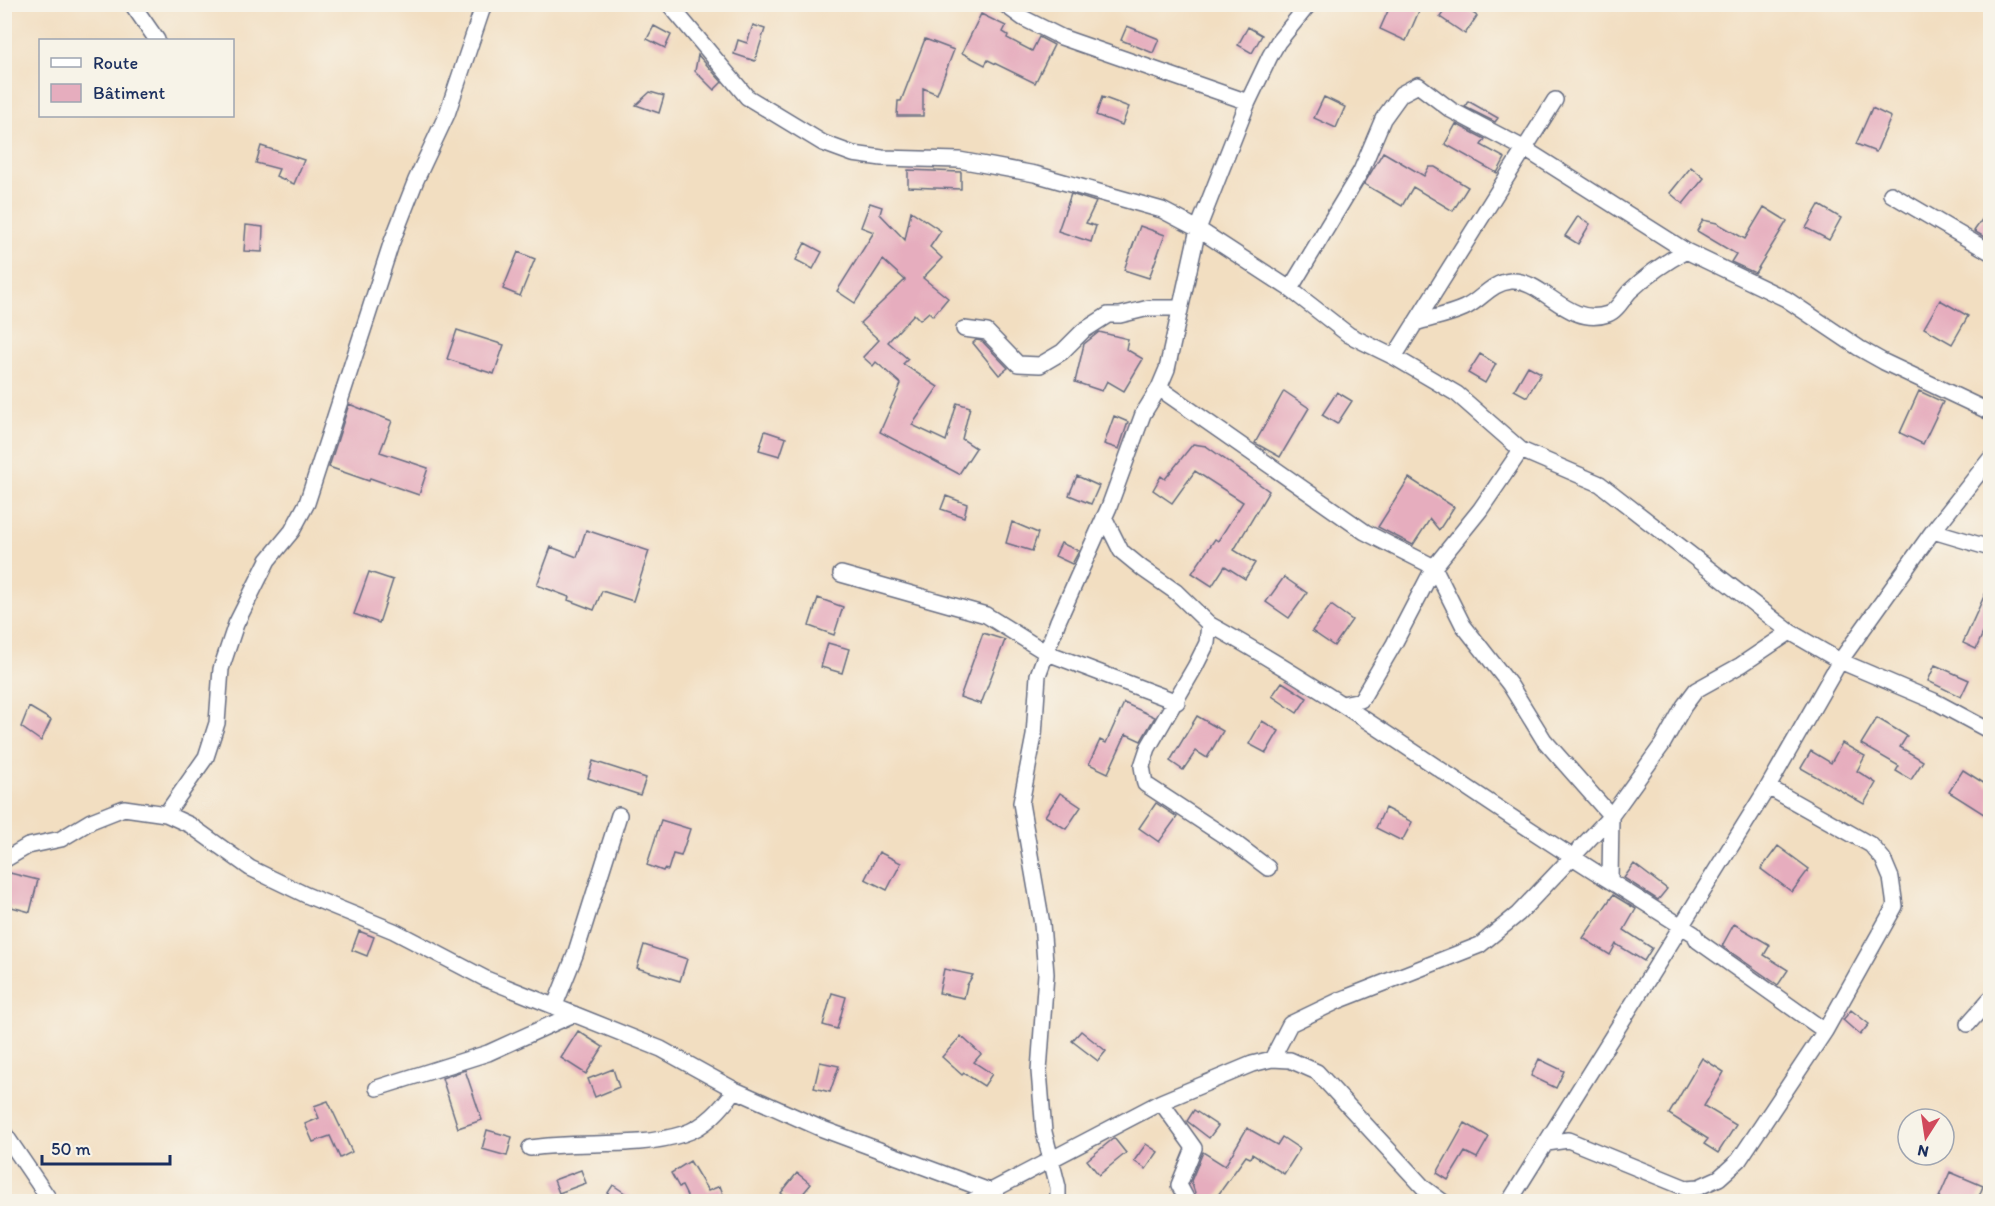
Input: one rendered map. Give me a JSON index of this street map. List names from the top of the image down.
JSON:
{
  "legend": ["Route", "Bâtiment"],
  "scale_bar": "50 m",
  "north": "bottom"
}
